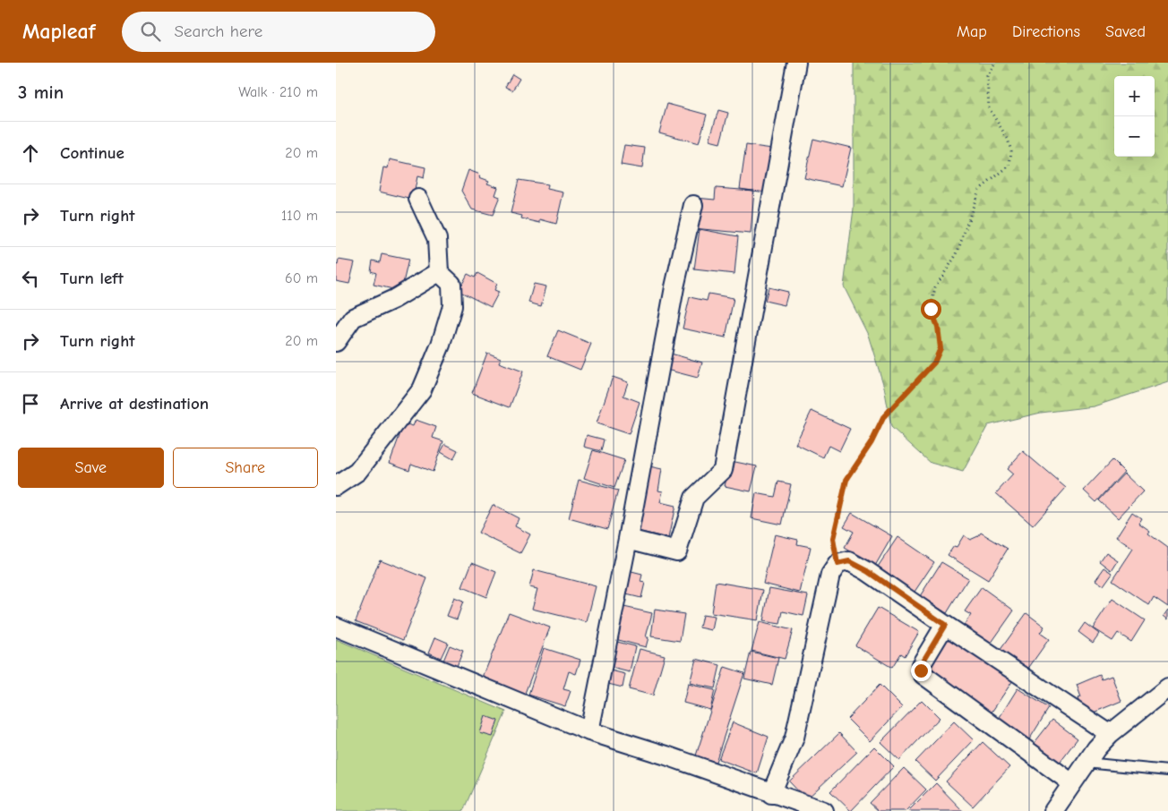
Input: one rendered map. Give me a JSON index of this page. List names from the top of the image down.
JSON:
{
  "page": {
    "header": "Mapleaf",
    "search": "Search here",
    "nav": ["Map", "Directions", "Saved"],
    "heading": ["3 min", "Walk · 210 m"],
    "map_buttons": ["+", "−"],
    "list": [
      ["Continue", "20 m"],
      ["Turn right", "110 m"],
      ["Turn left", "60 m"],
      ["Turn right", "20 m"],
      "Arrive at destination"
    ],
    "buttons": ["Save", "Share"]
  }
}
